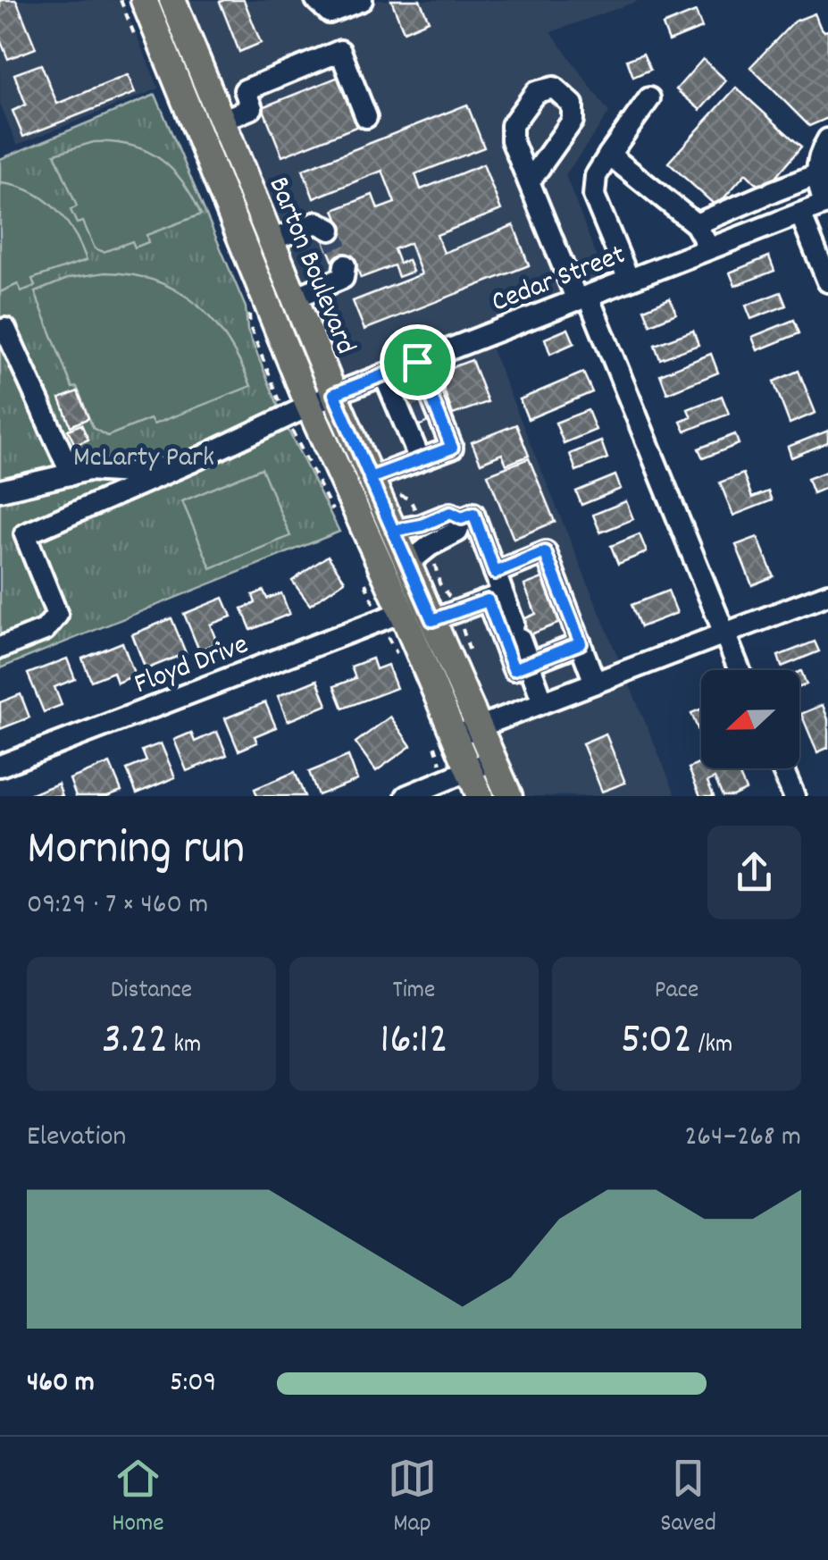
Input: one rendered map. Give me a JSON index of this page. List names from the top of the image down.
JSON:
{
  "streets": {
    "main road": ["Barton Boulevard"],
    "street": ["Cedar Street", "Floyd Drive"]
  },
  "crossings": [
    ["Barton Boulevard", "Cedar Street"],
    ["Barton Boulevard", "Floyd Drive"]
  ],
  "parks": ["McLarty Park"],
  "north": "left",
  "page": {
    "heading": ["Morning run", "09:29 · 7 × 460 m"],
    "stats": [
      ["Distance", "3.22 km"],
      ["Time", "16:12"],
      ["Pace", "5:02 /km"]
    ],
    "chart": ["Elevation", "264–268 m"],
    "list": [
      {
        "name": "460 m",
        "note": "5:09"
      }
    ],
    "tabs": ["Home", "Map", "Saved"]
  }
}
